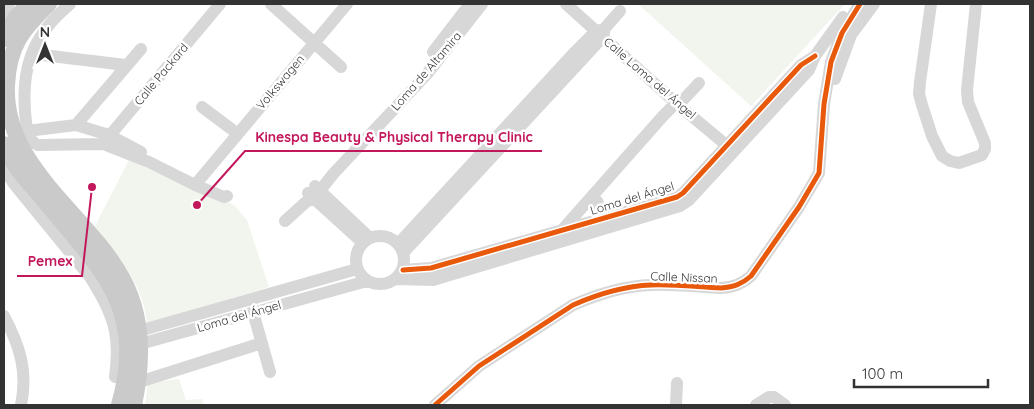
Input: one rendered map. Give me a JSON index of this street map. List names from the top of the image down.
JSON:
{
  "streets": {
    "street": [
      "Loma de Altamira",
      "Calle Packard",
      "Calle Loma del Ángel",
      "Volkswagen",
      "Loma del Ángel",
      "Calle Nissan"
    ]
  },
  "crossings": [
    ["Calle Packard", "Volkswagen"],
    ["Calle Loma del Ángel", "Loma del Ángel"]
  ],
  "places": ["Pemex", "Kinespa Beauty & Physical Therapy Clinic"],
  "scale_bar": "100 m",
  "north": "top"
}
